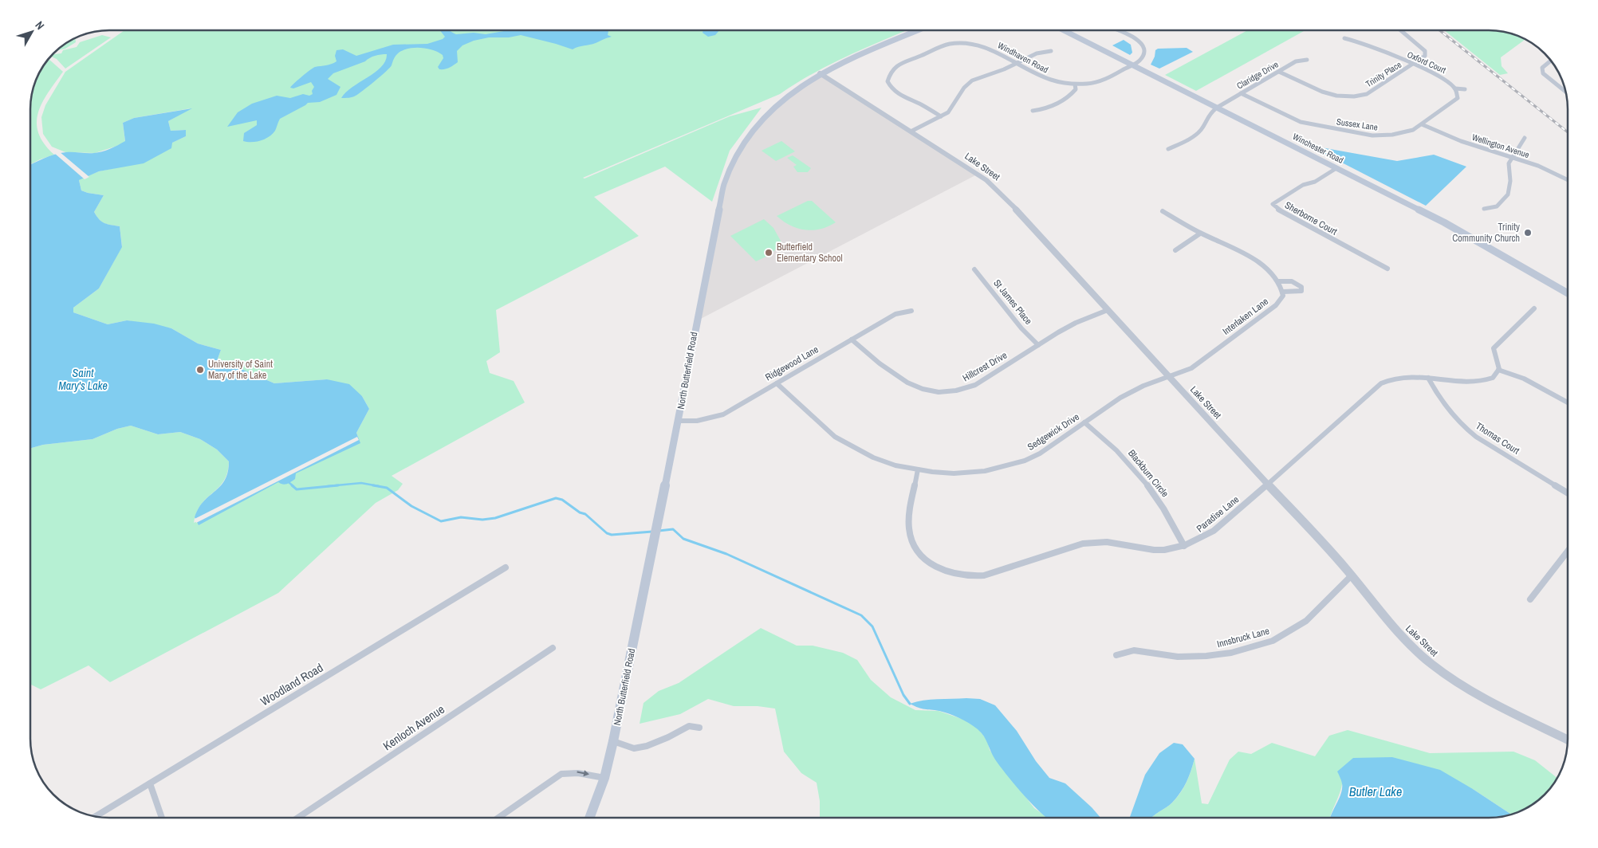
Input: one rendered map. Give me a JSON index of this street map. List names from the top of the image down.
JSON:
{
  "streets": {
    "main road": ["Winchester Road", "North Butterfield Road"],
    "street": [
      "Windhaven Road",
      "Oxford Court",
      "Trinity Place",
      "Claridge Drive",
      "Sussex Lane",
      "Wellington Avenue",
      "Lake Street",
      "Sherborne Court",
      "St James Place",
      "Interlaken Lane",
      "Ridgewood Lane",
      "Hillcrest Drive",
      "Sedgewick Drive",
      "Thomas Court",
      "Blackburn Circle",
      "Paradise Lane",
      "Innsbruck Lane",
      "Woodland Road",
      "Kenloch Avenue"
    ]
  },
  "crossings": [
    ["Windhaven Road", "Winchester Road"],
    ["Oxford Court", "Trinity Place"],
    ["Oxford Court", "Sussex Lane"],
    ["Trinity Place", "Claridge Drive"],
    ["Claridge Drive", "Sussex Lane"],
    ["Claridge Drive", "Winchester Road"],
    ["Sussex Lane", "Wellington Avenue"],
    ["Winchester Road", "Sherborne Court"],
    ["Lake Street", "Interlaken Lane"],
    ["Lake Street", "Hillcrest Drive"],
    ["Lake Street", "North Butterfield Road"],
    ["Lake Street", "Sedgewick Drive"],
    ["Lake Street", "Paradise Lane"],
    ["Lake Street", "Innsbruck Lane"],
    ["St James Place", "Hillcrest Drive"],
    ["Interlaken Lane", "Sedgewick Drive"],
    ["Ridgewood Lane", "Hillcrest Drive"],
    ["Ridgewood Lane", "North Butterfield Road"],
    ["Ridgewood Lane", "Sedgewick Drive"],
    ["Sedgewick Drive", "Blackburn Circle"],
    ["Sedgewick Drive", "Paradise Lane"],
    ["Thomas Court", "Paradise Lane"],
    ["Blackburn Circle", "Paradise Lane"]
  ],
  "water": ["Saint Mary's Lake", "Butler Lake"],
  "places": ["Trinity Community Church", "Butterfield Elementary School", "University of Saint Mary of the Lake"],
  "north": "top right"
}
